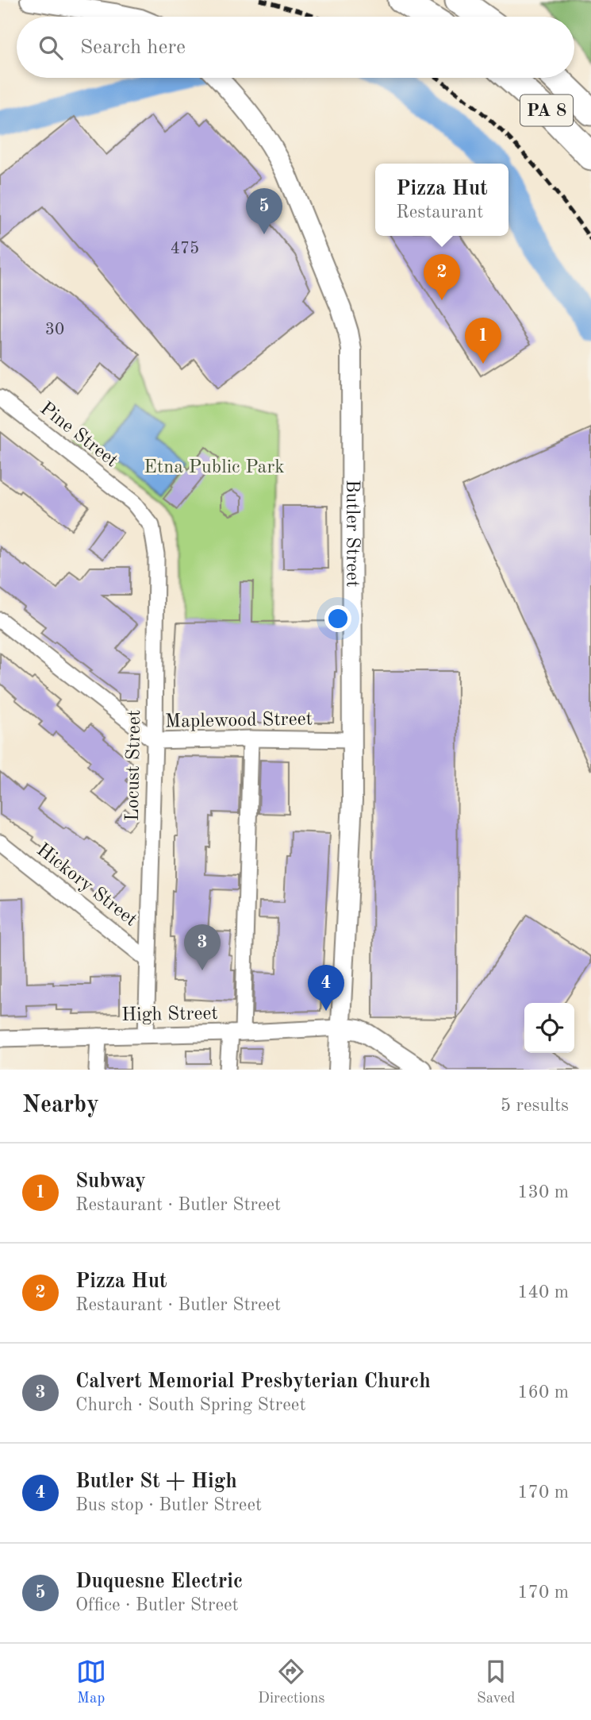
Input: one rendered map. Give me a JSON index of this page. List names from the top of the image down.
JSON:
{
  "streets": {
    "highway": ["PA 8"],
    "street": [
      "Pine Street",
      "Butler Street",
      "Maplewood Street",
      "Locust Street",
      "Hickory Street",
      "High Street"
    ]
  },
  "crossings": [
    ["Pine Street", "Locust Street"],
    ["Butler Street", "Maplewood Street"],
    ["Butler Street", "High Street"],
    ["Maplewood Street", "Locust Street"],
    ["Locust Street", "Hickory Street"],
    ["Locust Street", "High Street"]
  ],
  "parks": ["Etna Public Park"],
  "house_numbers": ["475", "30"],
  "page": {
    "search": "Search here",
    "popup": ["Pizza Hut", "Restaurant"],
    "pins": [
      "5",
      "2",
      "1",
      "3",
      "4"
    ],
    "heading": ["Nearby", "5 results"],
    "list": [
      {
        "mark": "1",
        "name": "Subway",
        "note": "Restaurant · Butler Street",
        "value": "130 m"
      },
      {
        "mark": "2",
        "name": "Pizza Hut",
        "note": "Restaurant · Butler Street",
        "value": "140 m"
      },
      {
        "mark": "3",
        "name": "Calvert Memorial Presbyterian Church",
        "note": "Church · South Spring Street",
        "value": "160 m"
      },
      {
        "mark": "4",
        "name": "Butler St + High",
        "note": "Bus stop · Butler Street",
        "value": "170 m"
      },
      {
        "mark": "5",
        "name": "Duquesne Electric",
        "note": "Office · Butler Street",
        "value": "170 m"
      }
    ],
    "nav": ["Map", "Directions", "Saved"]
  }
}
